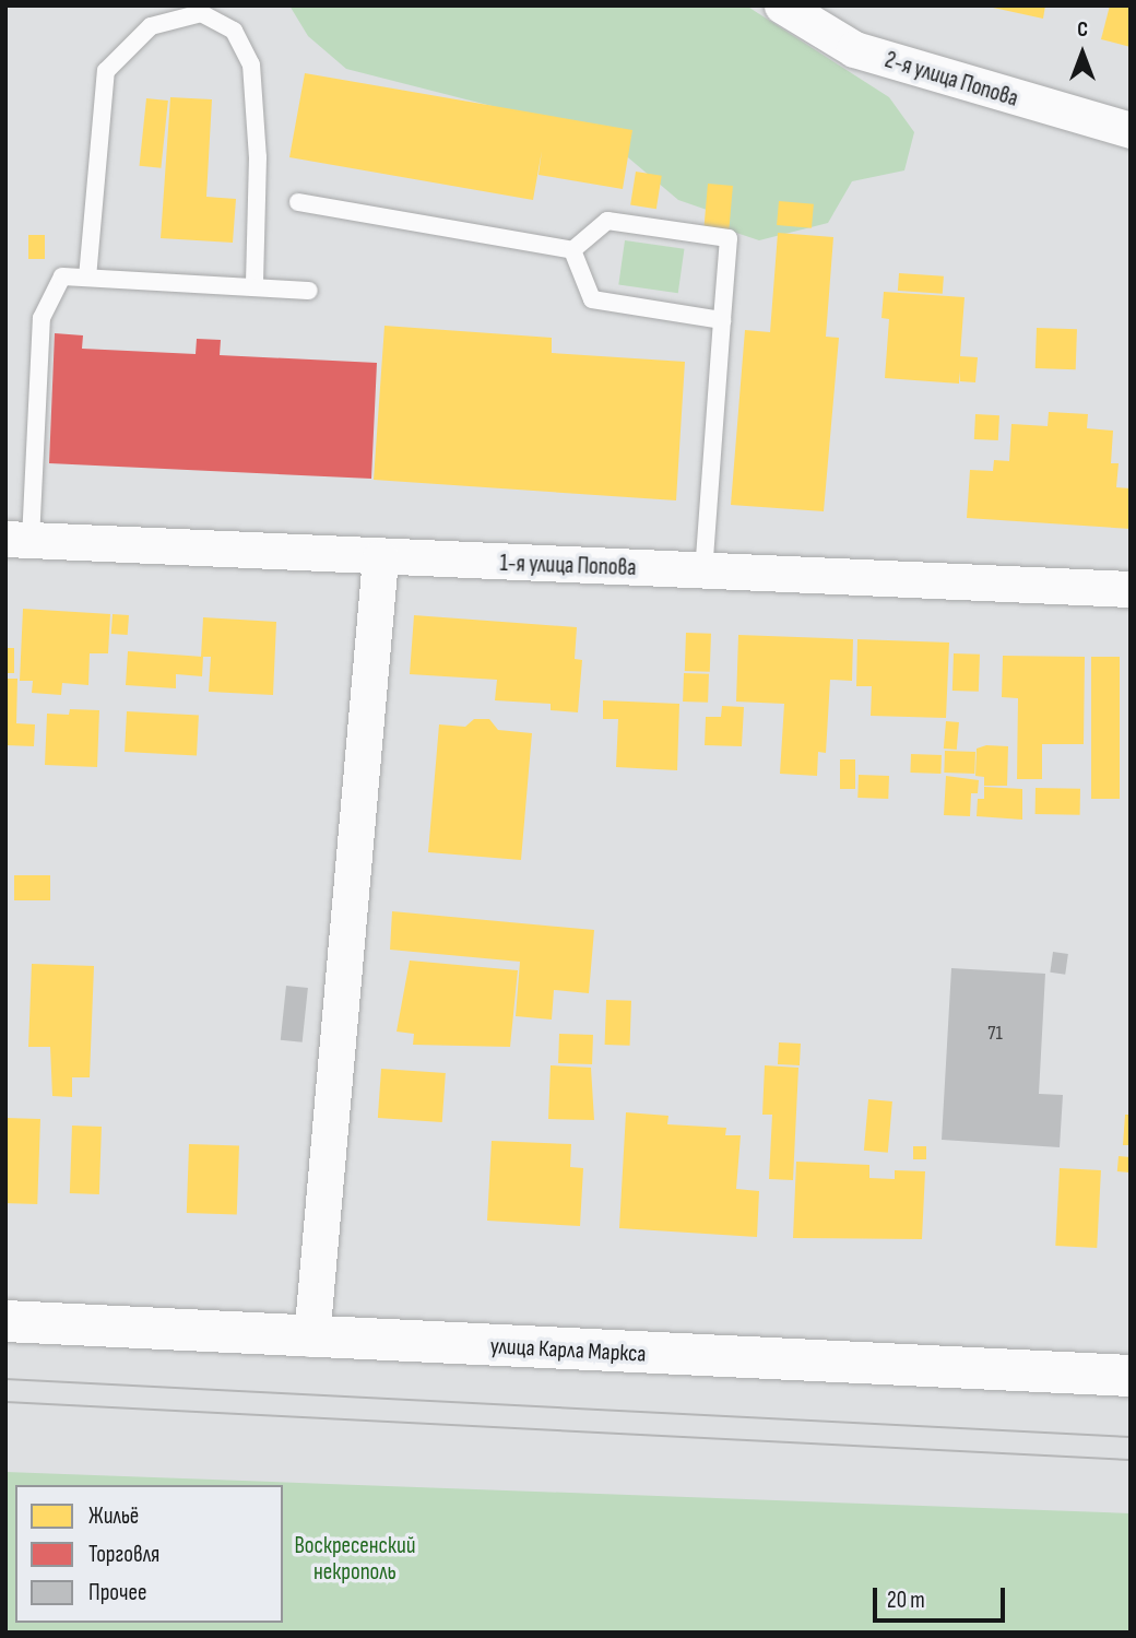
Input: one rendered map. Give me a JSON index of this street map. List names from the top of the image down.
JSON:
{
  "streets": {
    "main road": ["улица Карла Маркса"],
    "street": ["2-я улица Попова", "1-я улица Попова"]
  },
  "parks": ["Воскресенский некрополь"],
  "house_numbers": ["71"],
  "legend": ["Жильё", "Торговля", "Прочее"],
  "scale_bar": "20 m",
  "north": "top"
}
